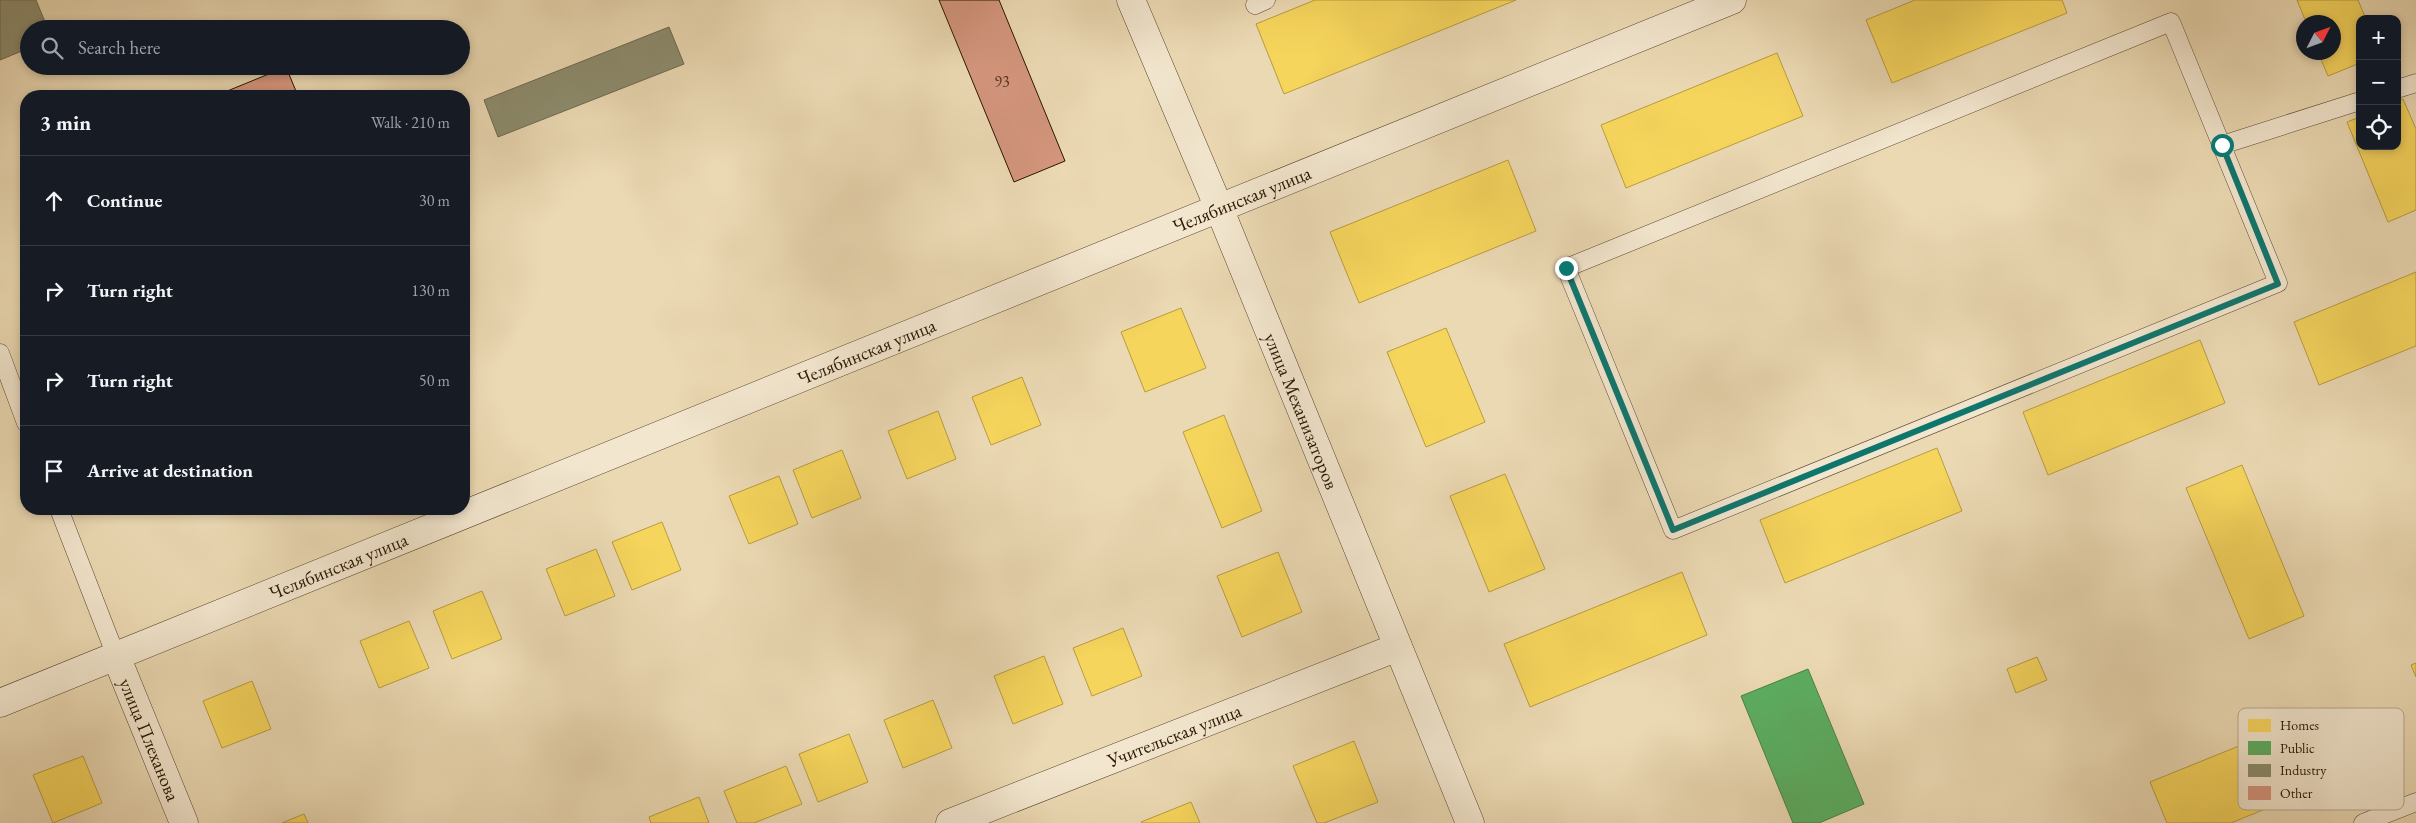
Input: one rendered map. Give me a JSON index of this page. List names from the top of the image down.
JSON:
{
  "streets": {
    "street": [
      "Челябинская улица",
      "улица Механизаторов",
      "Учительская улица",
      "улица Плеханова"
    ]
  },
  "crossings": [
    ["Челябинская улица", "улица Механизаторов"],
    ["Челябинская улица", "улица Плеханова"],
    ["улица Механизаторов", "Учительская улица"]
  ],
  "house_numbers": ["93"],
  "legend": [
    "Homes",
    "Public",
    "Industry",
    "Other"
  ],
  "north": "top right",
  "page": {
    "map_buttons": ["+", "−"],
    "search": "Search here",
    "heading": ["3 min", "Walk · 210 m"],
    "list": [
      ["Continue", "30 m"],
      ["Turn right", "130 m"],
      ["Turn right", "50 m"],
      "Arrive at destination"
    ]
  }
}
